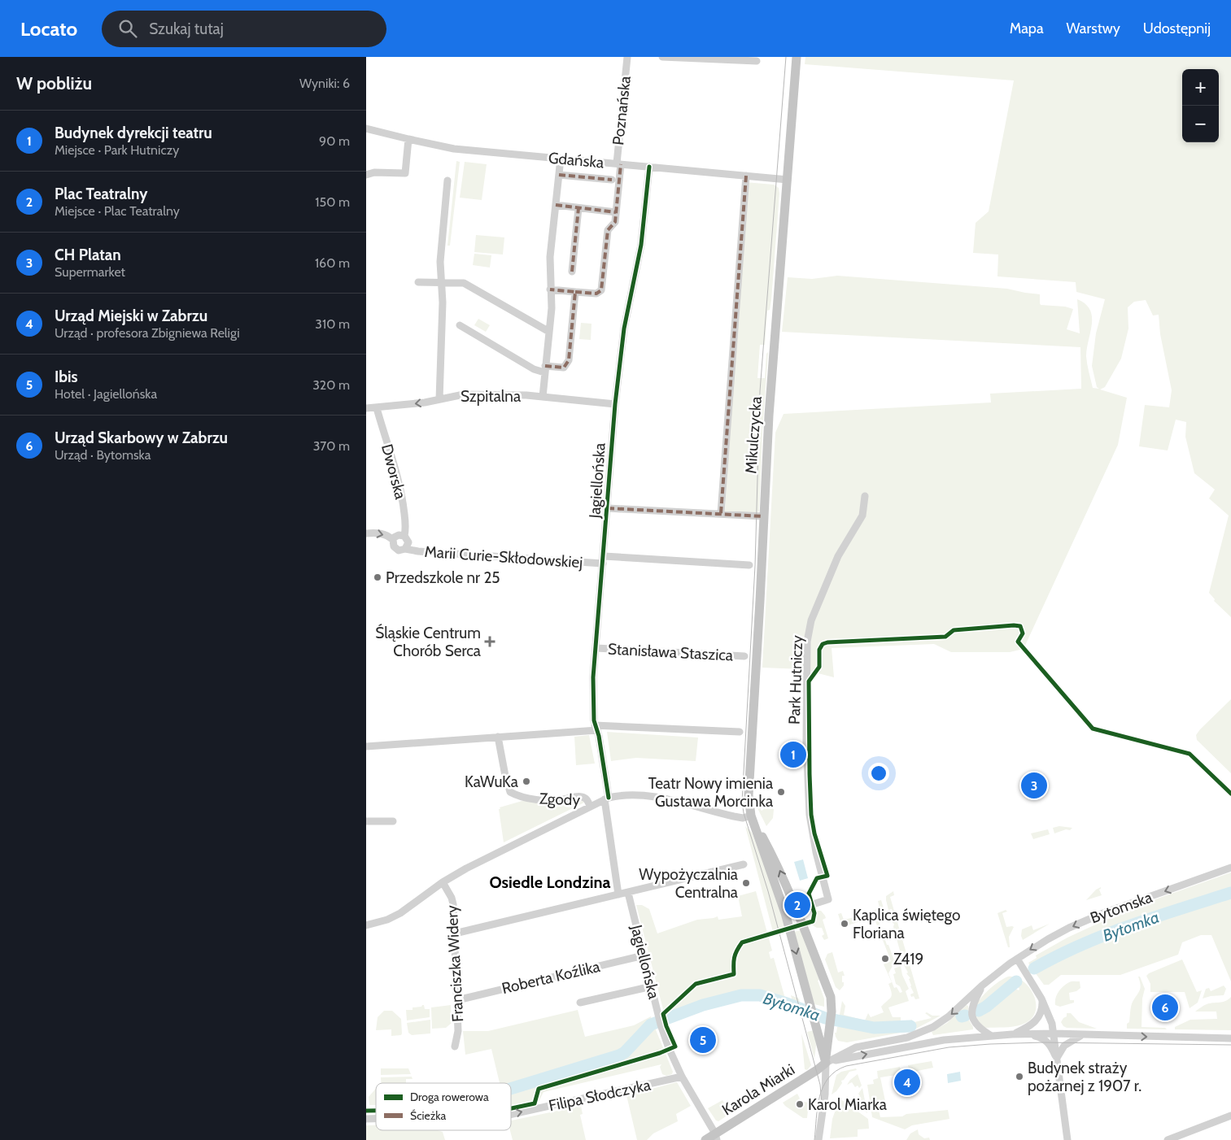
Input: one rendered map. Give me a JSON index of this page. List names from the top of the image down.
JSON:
{
  "streets": {
    "main road": ["Mikulczycka", "Karola Miarki"],
    "street": [
      "Poznańska",
      "Gdańska",
      "Szpitalna",
      "Dworska",
      "Jagiellońska",
      "Marii Curie-Skłodowskiej",
      "Stanisława Staszica",
      "Park Hutniczy",
      "Zgody",
      "Bytomska",
      "Franciszka Widery",
      "Roberta Koźlika",
      "Filipa Słodczyka"
    ]
  },
  "crossings": [
    ["Poznańska", "Gdańska"],
    ["Gdańska", "Mikulczycka"],
    ["Gdańska", "Jagiellońska"],
    ["Szpitalna", "Dworska"],
    ["Szpitalna", "Jagiellońska"],
    ["Dworska", "Marii Curie-Skłodowskiej"],
    ["Jagiellońska", "Marii Curie-Skłodowskiej"],
    ["Jagiellońska", "Stanisława Staszica"],
    ["Jagiellońska", "Roberta Koźlika"],
    ["Jagiellońska", "Karola Miarki"],
    ["Jagiellońska", "Filipa Słodczyka"],
    ["Franciszka Widery", "Roberta Koźlika"]
  ],
  "one_way": ["Bytomska", "Filipa Słodczyka"],
  "districts": ["Osiedle Londzina"],
  "water": ["Bytomka"],
  "places": {
    "other": [
      "Przedszkole nr 25",
      "KaWuKa",
      "Teatr Nowy imienia Gustawa Morcinka",
      "Wypożyczalnia Centralna",
      "Kaplica świętego Floriana",
      "Z419",
      "Budynek straży pożarnej z 1907 r.",
      "Karol Miarka"
    ],
    "health": ["Śląskie Centrum Chorób Serca"]
  },
  "legend": ["Droga rowerowa", "Ścieżka"],
  "page": {
    "header": "Locato",
    "search": "Szukaj tutaj",
    "nav": ["Mapa", "Warstwy", "Udostępnij"],
    "heading": ["W pobliżu", "Wyniki: 6"],
    "map_buttons": ["+", "−"],
    "list": [
      {
        "mark": "1",
        "name": "Budynek dyrekcji teatru",
        "note": "Miejsce · Park Hutniczy",
        "value": "90 m"
      },
      {
        "mark": "2",
        "name": "Plac Teatralny",
        "note": "Miejsce · Plac Teatralny",
        "value": "150 m"
      },
      {
        "mark": "3",
        "name": "CH Platan",
        "note": "Supermarket",
        "value": "160 m"
      },
      {
        "mark": "4",
        "name": "Urząd Miejski w Zabrzu",
        "note": "Urząd · profesora Zbigniewa Religi",
        "value": "310 m"
      },
      {
        "mark": "5",
        "name": "Ibis",
        "note": "Hotel · Jagiellońska",
        "value": "320 m"
      },
      {
        "mark": "6",
        "name": "Urząd Skarbowy w Zabrzu",
        "note": "Urząd · Bytomska",
        "value": "370 m"
      }
    ],
    "pins": [
      "1",
      "3",
      "2",
      "6",
      "5",
      "4"
    ]
  }
}
